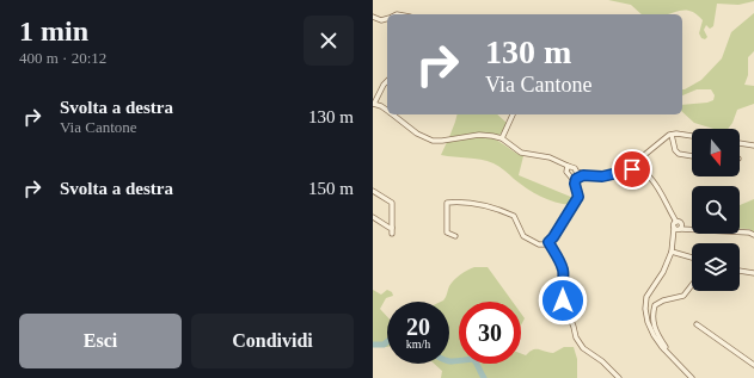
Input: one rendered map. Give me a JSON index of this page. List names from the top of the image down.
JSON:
{
  "north": "bottom",
  "page": {
    "heading": ["1 min", "400 m · 20:12"],
    "turn": ["130 m", "Via Cantone"],
    "list": [
      {
        "name": "Svolta a destra",
        "note": "Via Cantone",
        "value": "130 m"
      },
      {
        "name": "Svolta a destra",
        "value": "150 m"
      }
    ],
    "speed": "20 km/h",
    "limit": "30",
    "buttons": ["Esci", "Condividi"]
  }
}
